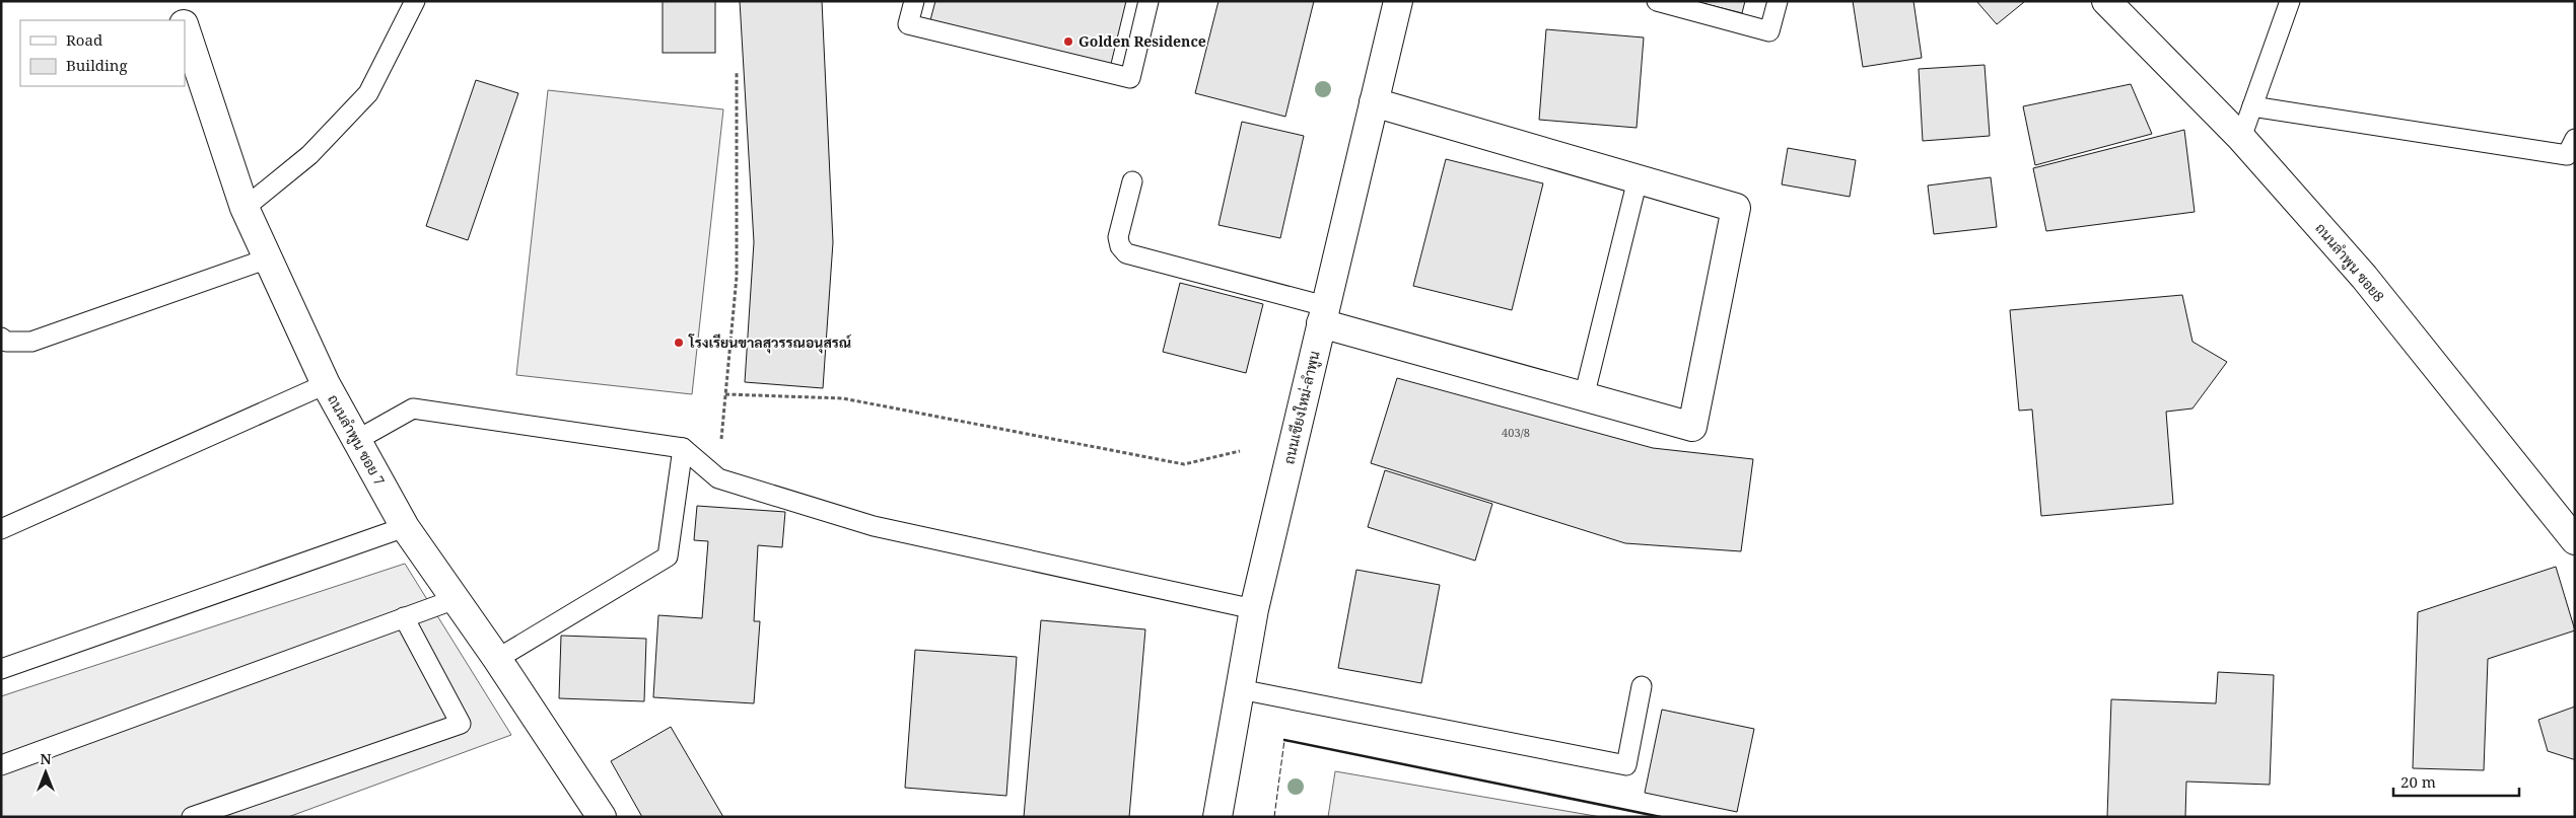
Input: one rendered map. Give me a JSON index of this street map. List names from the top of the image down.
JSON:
{
  "streets": {
    "street": ["ถนนลำพูน ซอย8", "ถนนเชียงใหม่-ลำพูน", "ถนนลำพูน ซอย 7"]
  },
  "places": ["Golden Residence", "โรงเรียนขาลสุวรรณอนุสรณ์"],
  "house_numbers": ["403/8"],
  "legend": ["Road", "Building"],
  "scale_bar": "20 m",
  "north": "top"
}
